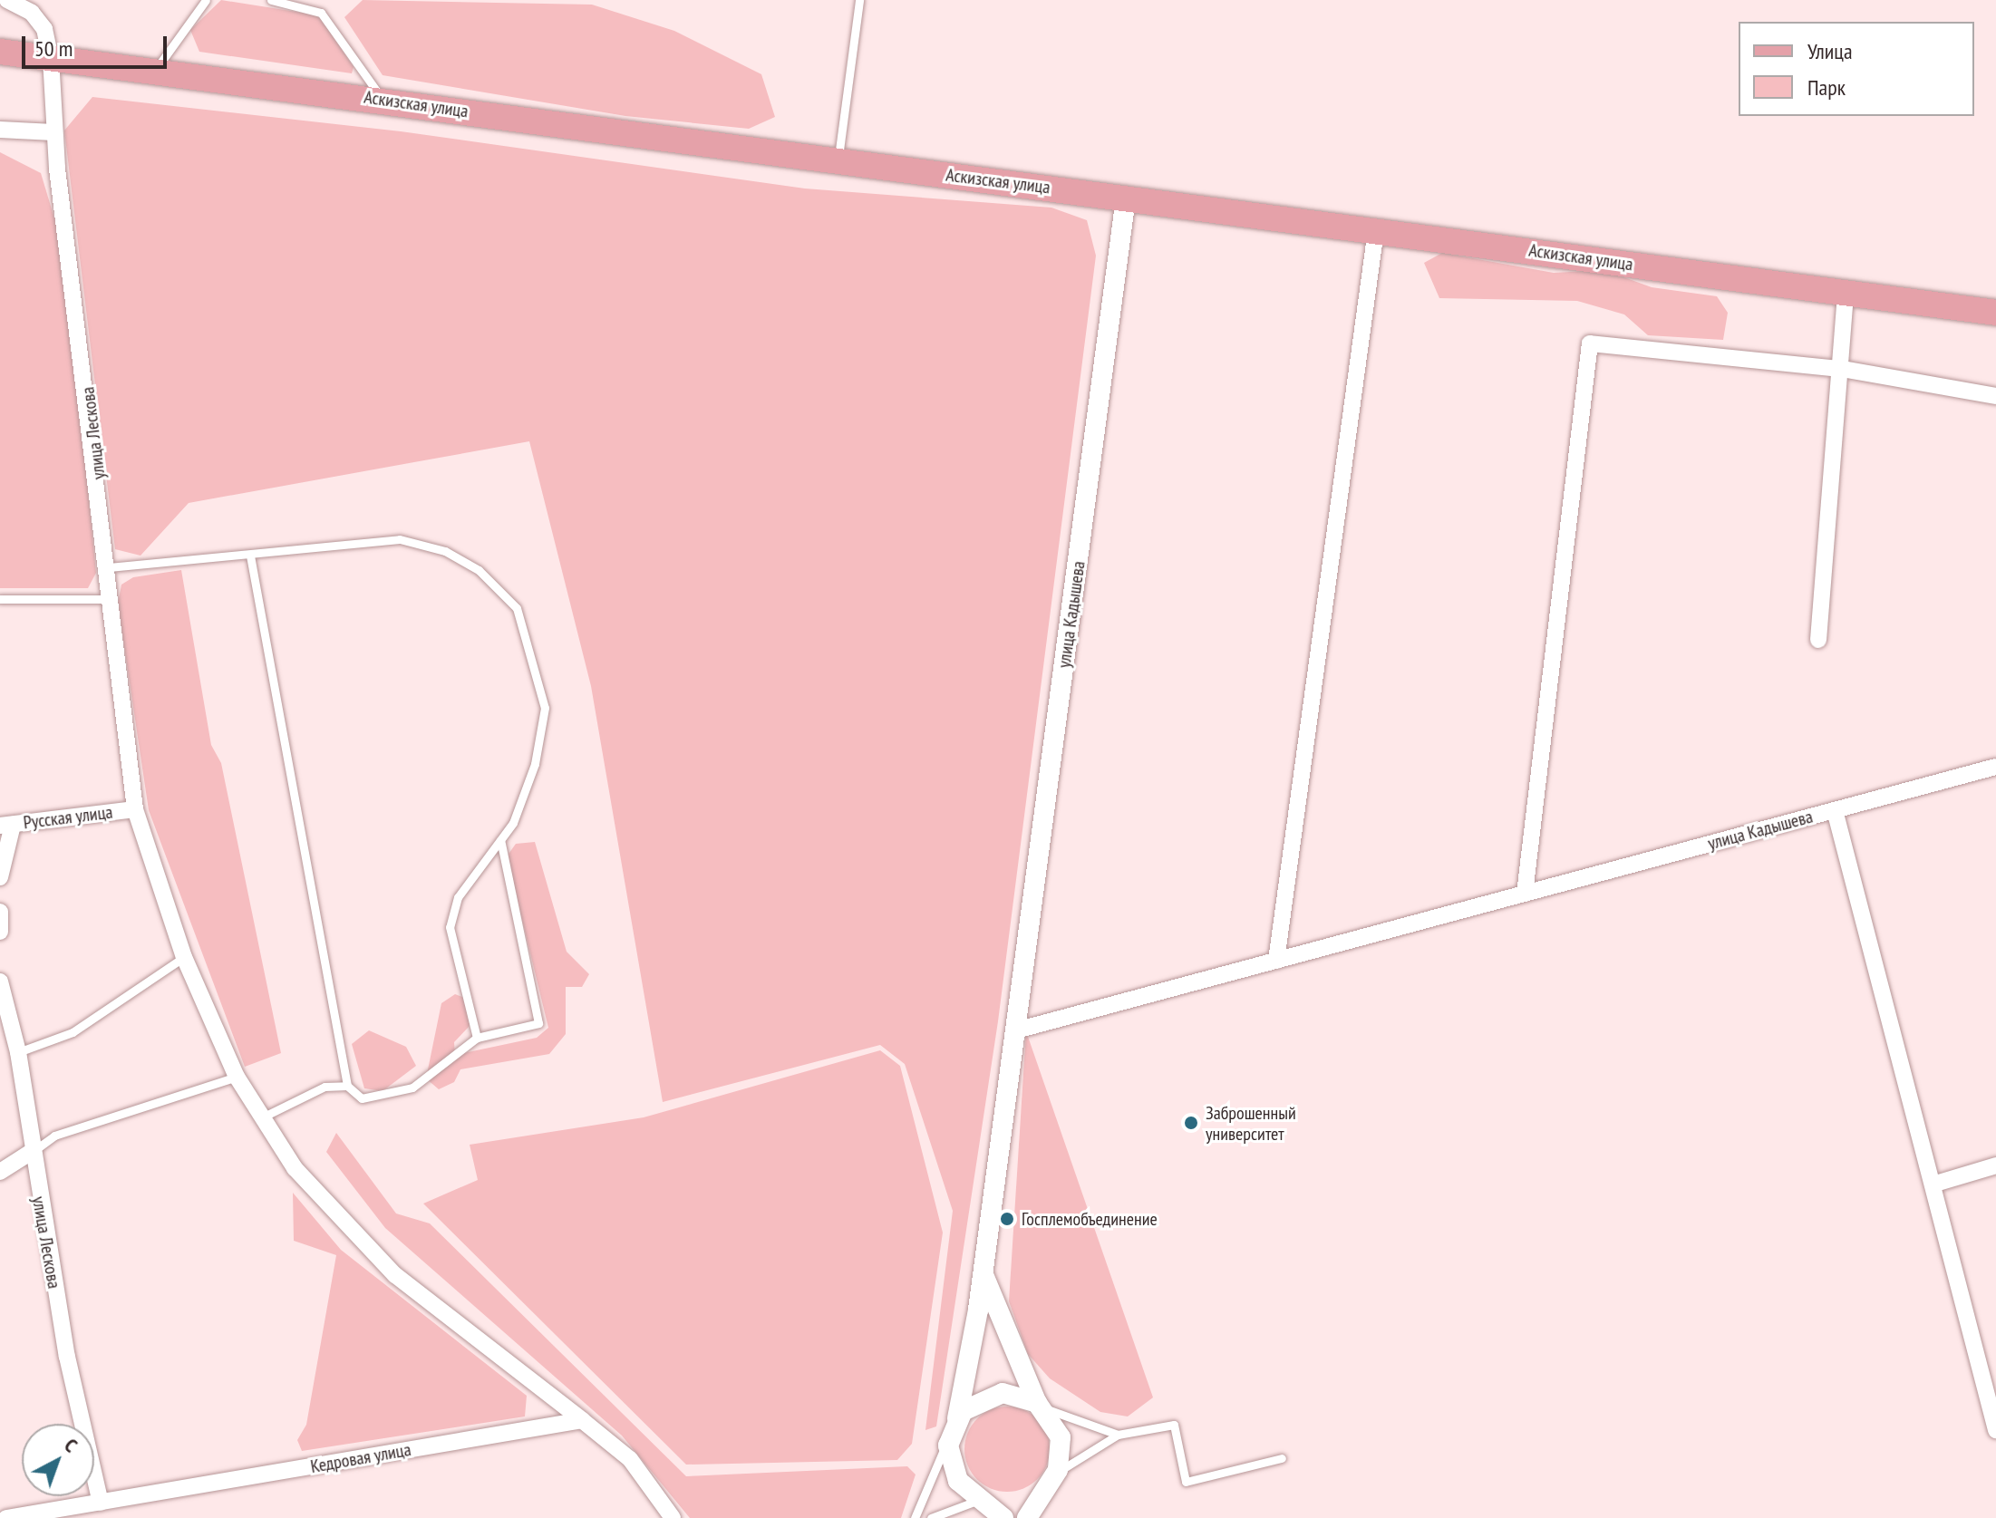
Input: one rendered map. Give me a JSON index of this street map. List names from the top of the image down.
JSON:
{
  "streets": {
    "main road": ["Аскизская улица"],
    "street": [
      "улица Лескова",
      "улица Кадышева",
      "Русская улица",
      "Кедровая улица"
    ]
  },
  "crossings": [
    ["Аскизская улица", "улица Лескова"],
    ["Аскизская улица", "улица Кадышева"],
    ["улица Лескова", "Русская улица"],
    ["улица Лескова", "Кедровая улица"]
  ],
  "places": ["Заброшенный университет", "Госплемобъединение"],
  "legend": ["Улица", "Парк"],
  "scale_bar": "50 m",
  "north": "top right"
}
